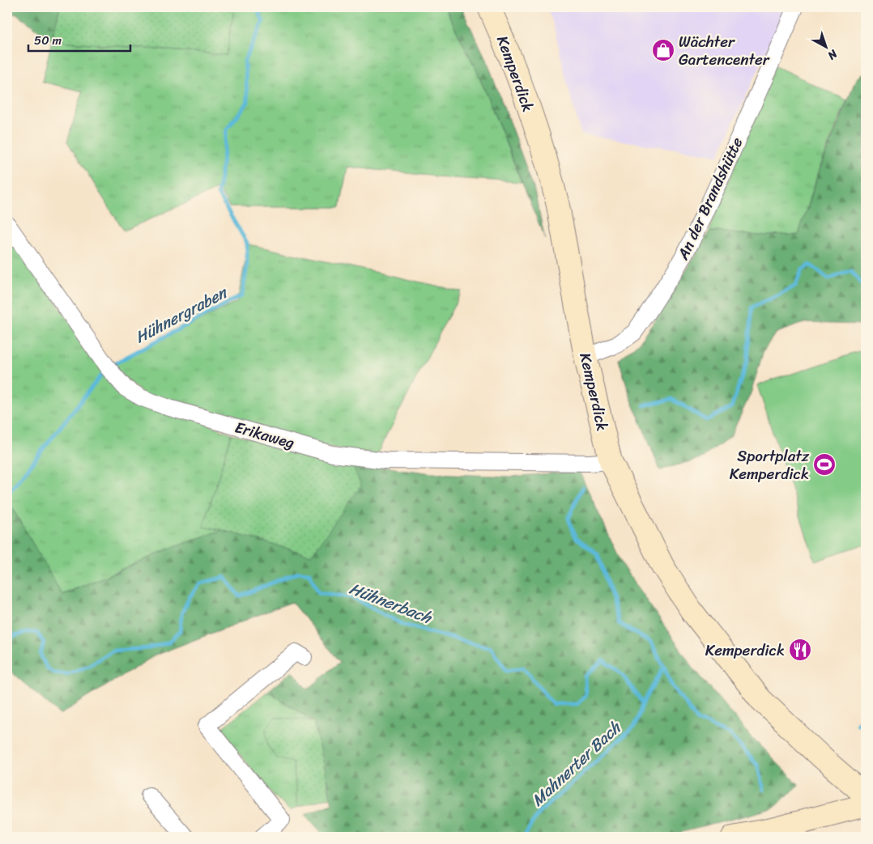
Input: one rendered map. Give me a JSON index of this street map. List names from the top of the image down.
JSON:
{
  "streets": {
    "main road": ["Kemperdick"],
    "street": ["An der Brandshütte", "Erikaweg"]
  },
  "crossings": [
    ["Kemperdick", "An der Brandshütte"],
    ["Kemperdick", "Erikaweg"]
  ],
  "water": ["Hühnergraben", "Hühnerbach", "Mahnerter Bach"],
  "places": {
    "shop": ["Wächter Gartencenter"],
    "sports": ["Sportplatz Kemperdick"],
    "restaurant": ["Kemperdick"]
  },
  "scale_bar": "50 m",
  "north": "bottom right"
}
